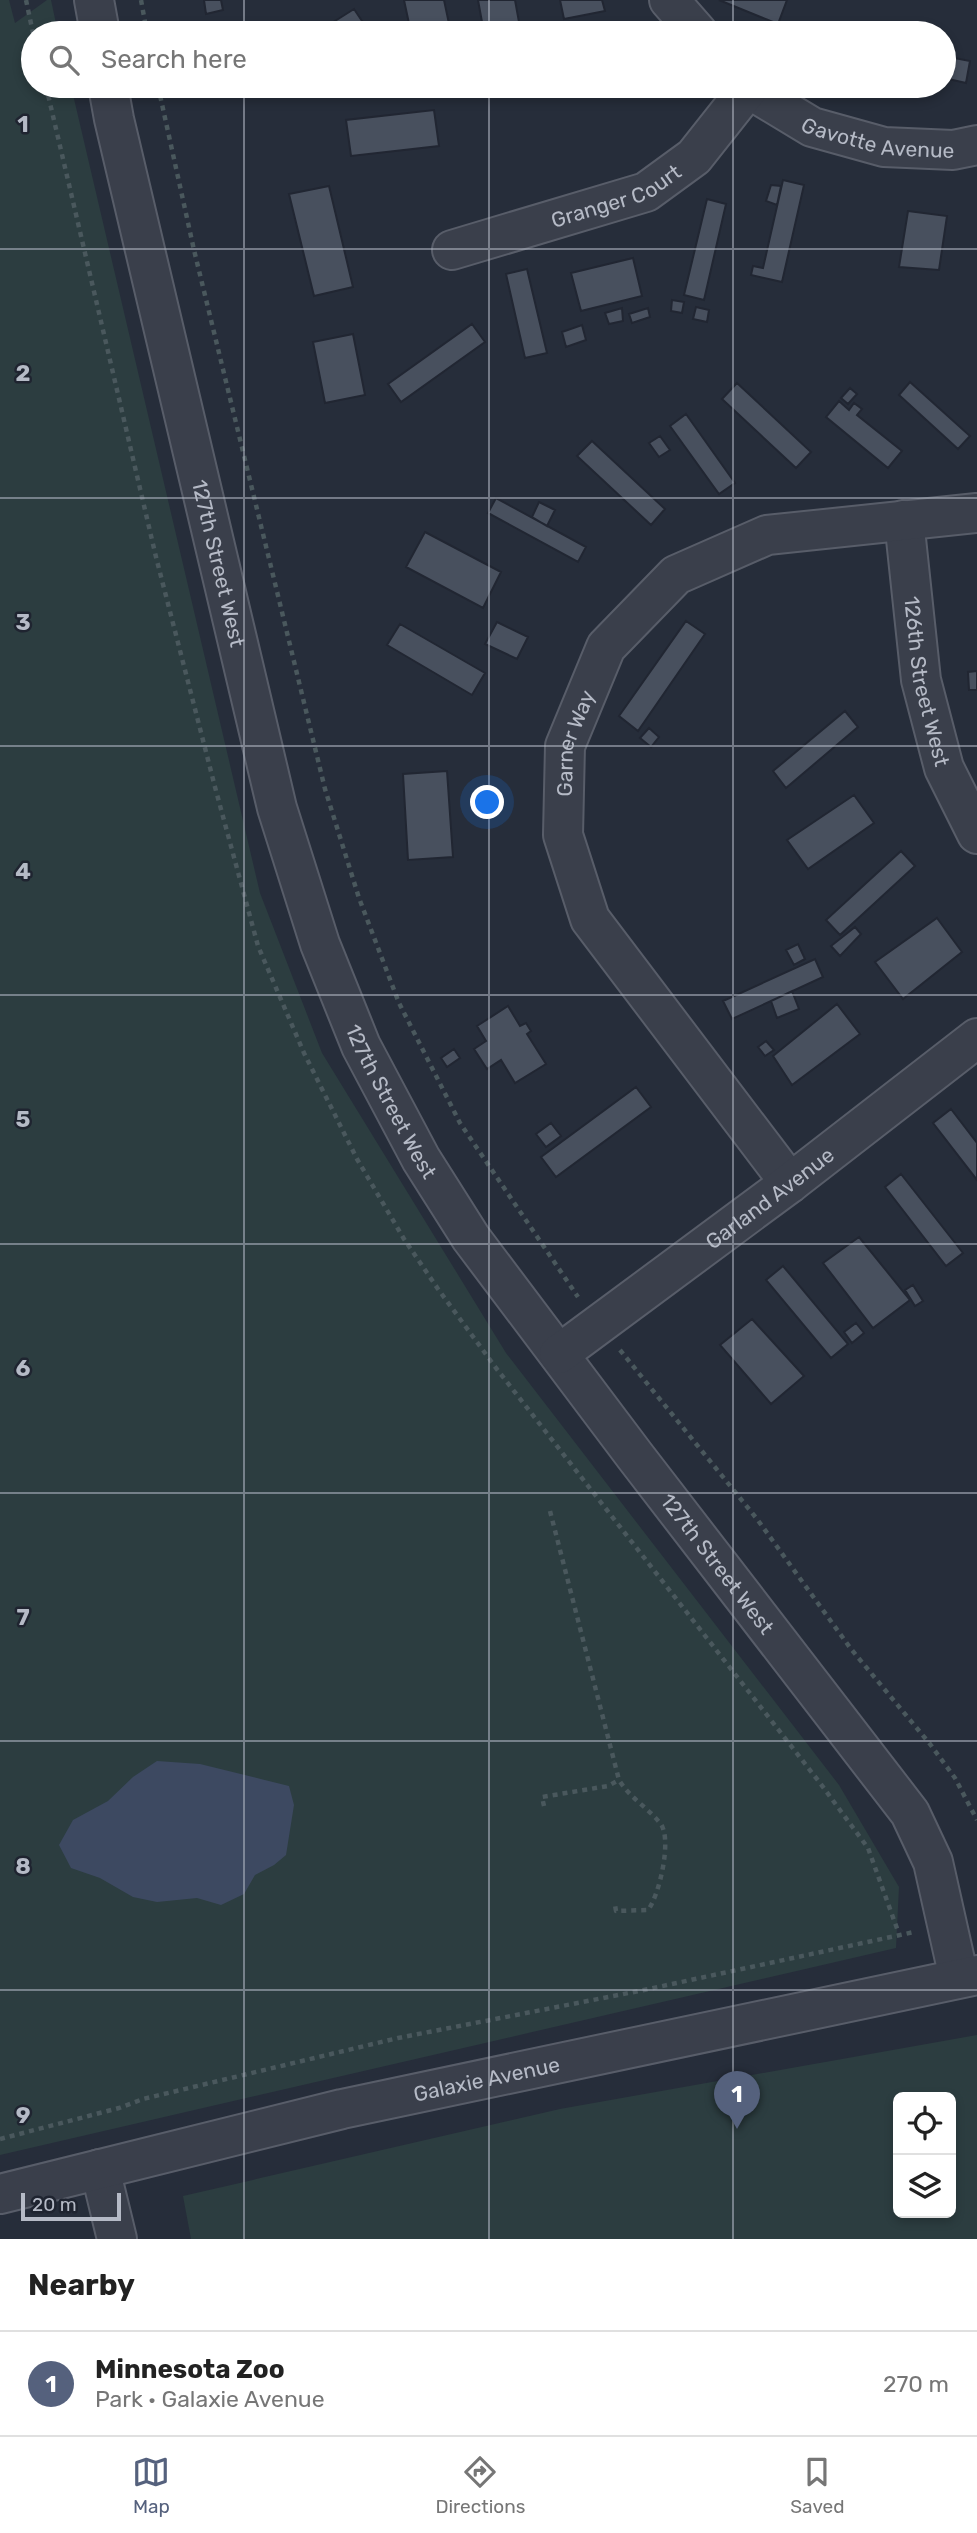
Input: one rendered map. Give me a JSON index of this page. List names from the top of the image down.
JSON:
{
  "streets": {
    "street": [
      "Gavotte Avenue",
      "Granger Court",
      "127th Street West",
      "126th Street West",
      "Garner Way",
      "Garland Avenue",
      "Galaxie Avenue"
    ]
  },
  "crossings": [
    ["127th Street West", "Garland Avenue"],
    ["127th Street West", "Galaxie Avenue"],
    ["126th Street West", "Garner Way"],
    ["Garner Way", "Garland Avenue"]
  ],
  "scale_bar": "20 m",
  "page": {
    "search": "Search here",
    "pins": "1",
    "scale": "20 m",
    "heading": "Nearby",
    "list": [
      {
        "mark": "1",
        "name": "Minnesota Zoo",
        "note": "Park · Galaxie Avenue",
        "value": "270 m"
      }
    ],
    "nav": ["Map", "Directions", "Saved"]
  },
  "grid": {
    "rows": [
      "1",
      "2",
      "3",
      "4",
      "5",
      "6",
      "7",
      "8",
      "9"
    ]
  }
}
